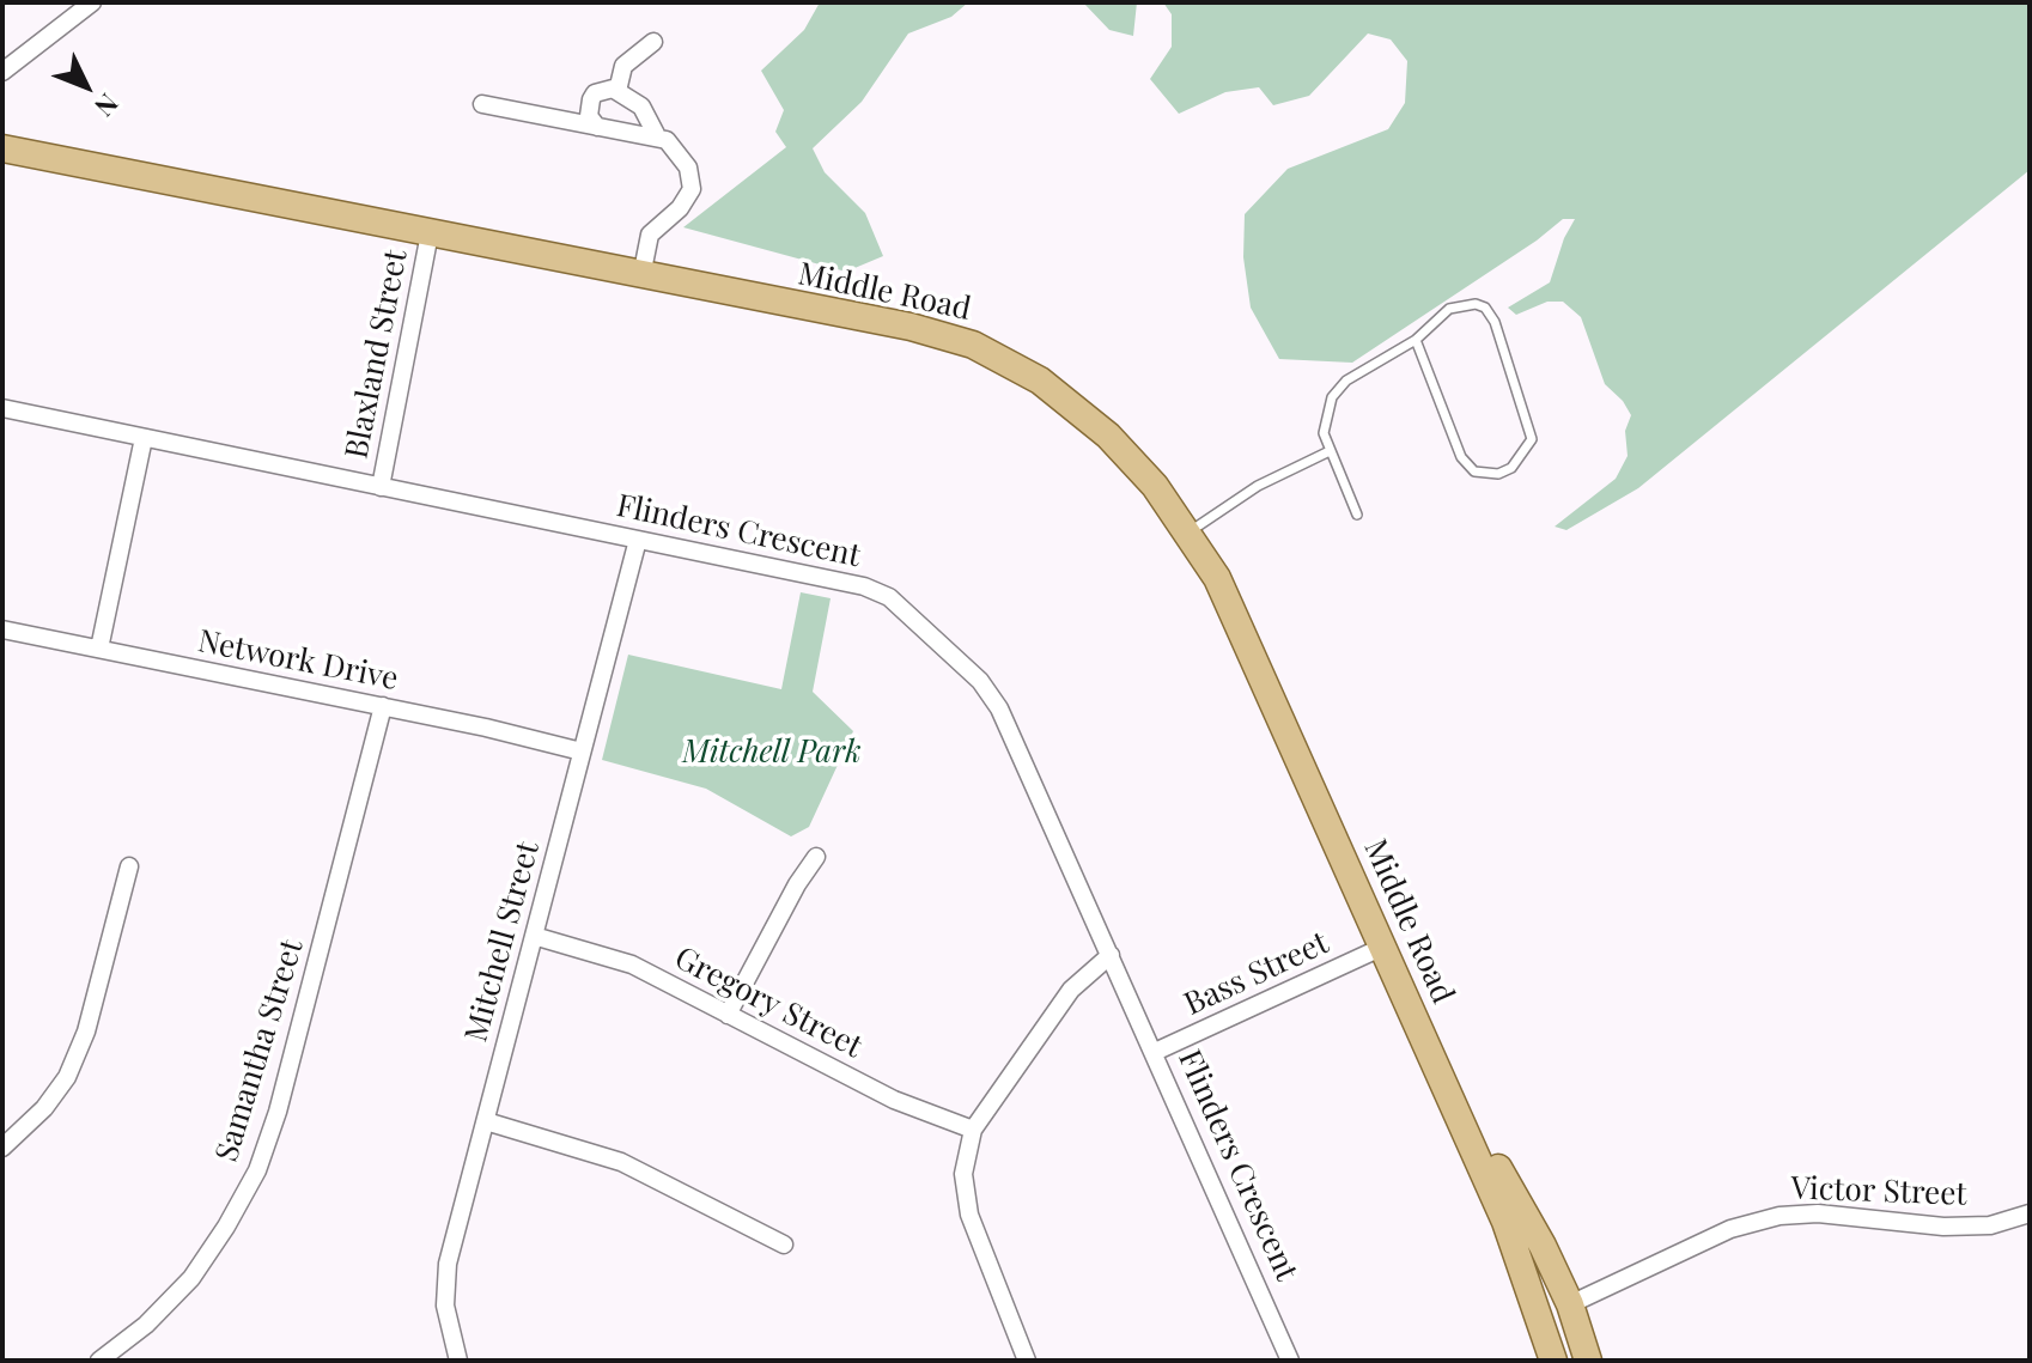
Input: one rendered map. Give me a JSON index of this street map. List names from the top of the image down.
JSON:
{
  "streets": {
    "main road": ["Middle Road"],
    "street": [
      "Blaxland Street",
      "Flinders Crescent",
      "Network Drive",
      "Mitchell Street",
      "Bass Street",
      "Gregory Street",
      "Samantha Street",
      "Victor Street"
    ]
  },
  "crossings": [
    ["Middle Road", "Blaxland Street"],
    ["Middle Road", "Bass Street"],
    ["Middle Road", "Victor Street"],
    ["Blaxland Street", "Flinders Crescent"],
    ["Flinders Crescent", "Mitchell Street"],
    ["Flinders Crescent", "Bass Street"],
    ["Network Drive", "Mitchell Street"],
    ["Network Drive", "Samantha Street"],
    ["Mitchell Street", "Gregory Street"]
  ],
  "parks": ["Mitchell Park"],
  "north": "bottom right"
}
